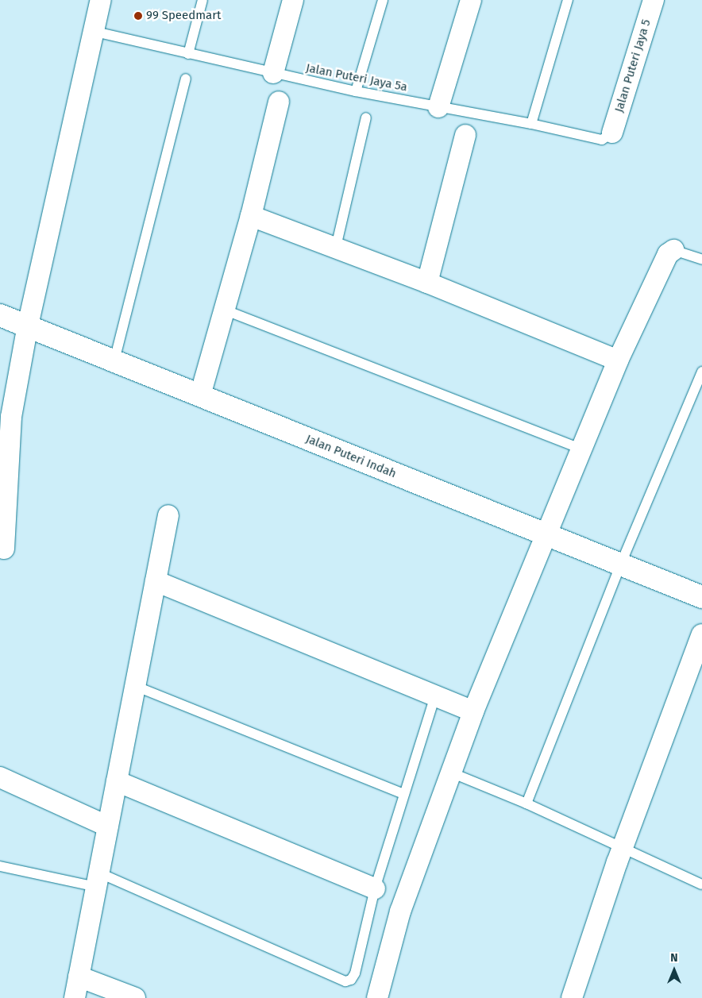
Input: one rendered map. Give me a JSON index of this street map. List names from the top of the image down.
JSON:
{
  "streets": {
    "street": ["Jalan Puteri Jaya 5", "Jalan Puteri Indah"],
    "lane": ["Jalan Puteri Jaya 5a"]
  },
  "crossings": [
    ["Jalan Puteri Jaya 5", "Jalan Puteri Jaya 5a"]
  ],
  "places": ["99 Speedmart"],
  "north": "top"
}
